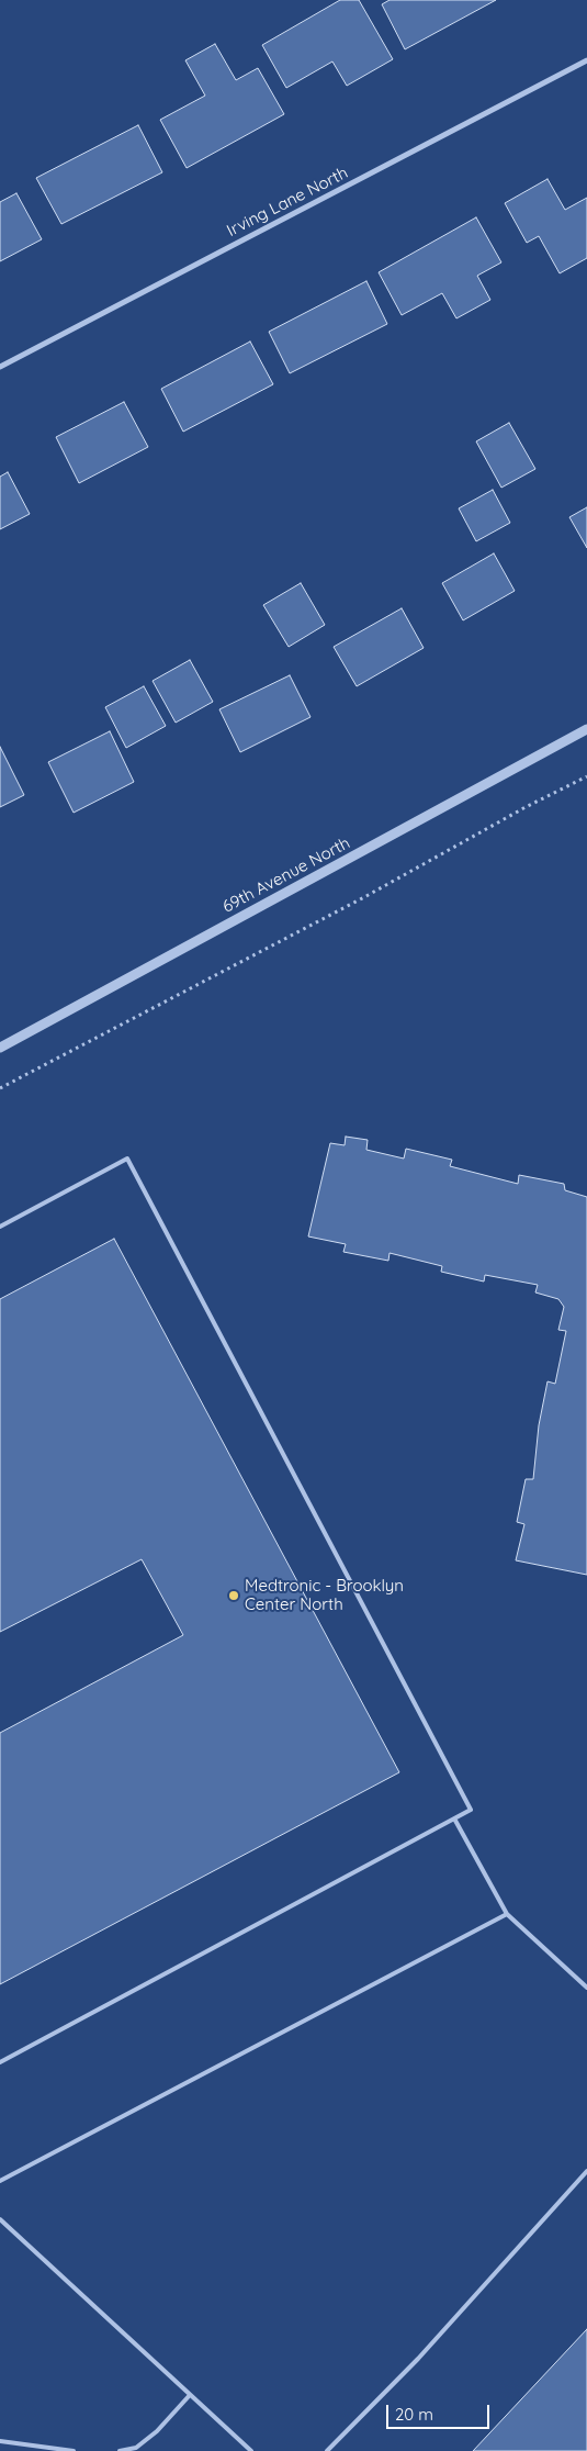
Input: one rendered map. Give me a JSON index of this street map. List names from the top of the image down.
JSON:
{
  "streets": {
    "street": ["Irving Lane North", "69th Avenue North"]
  },
  "places": ["Medtronic - Brooklyn Center North"],
  "scale_bar": "20 m"
}
